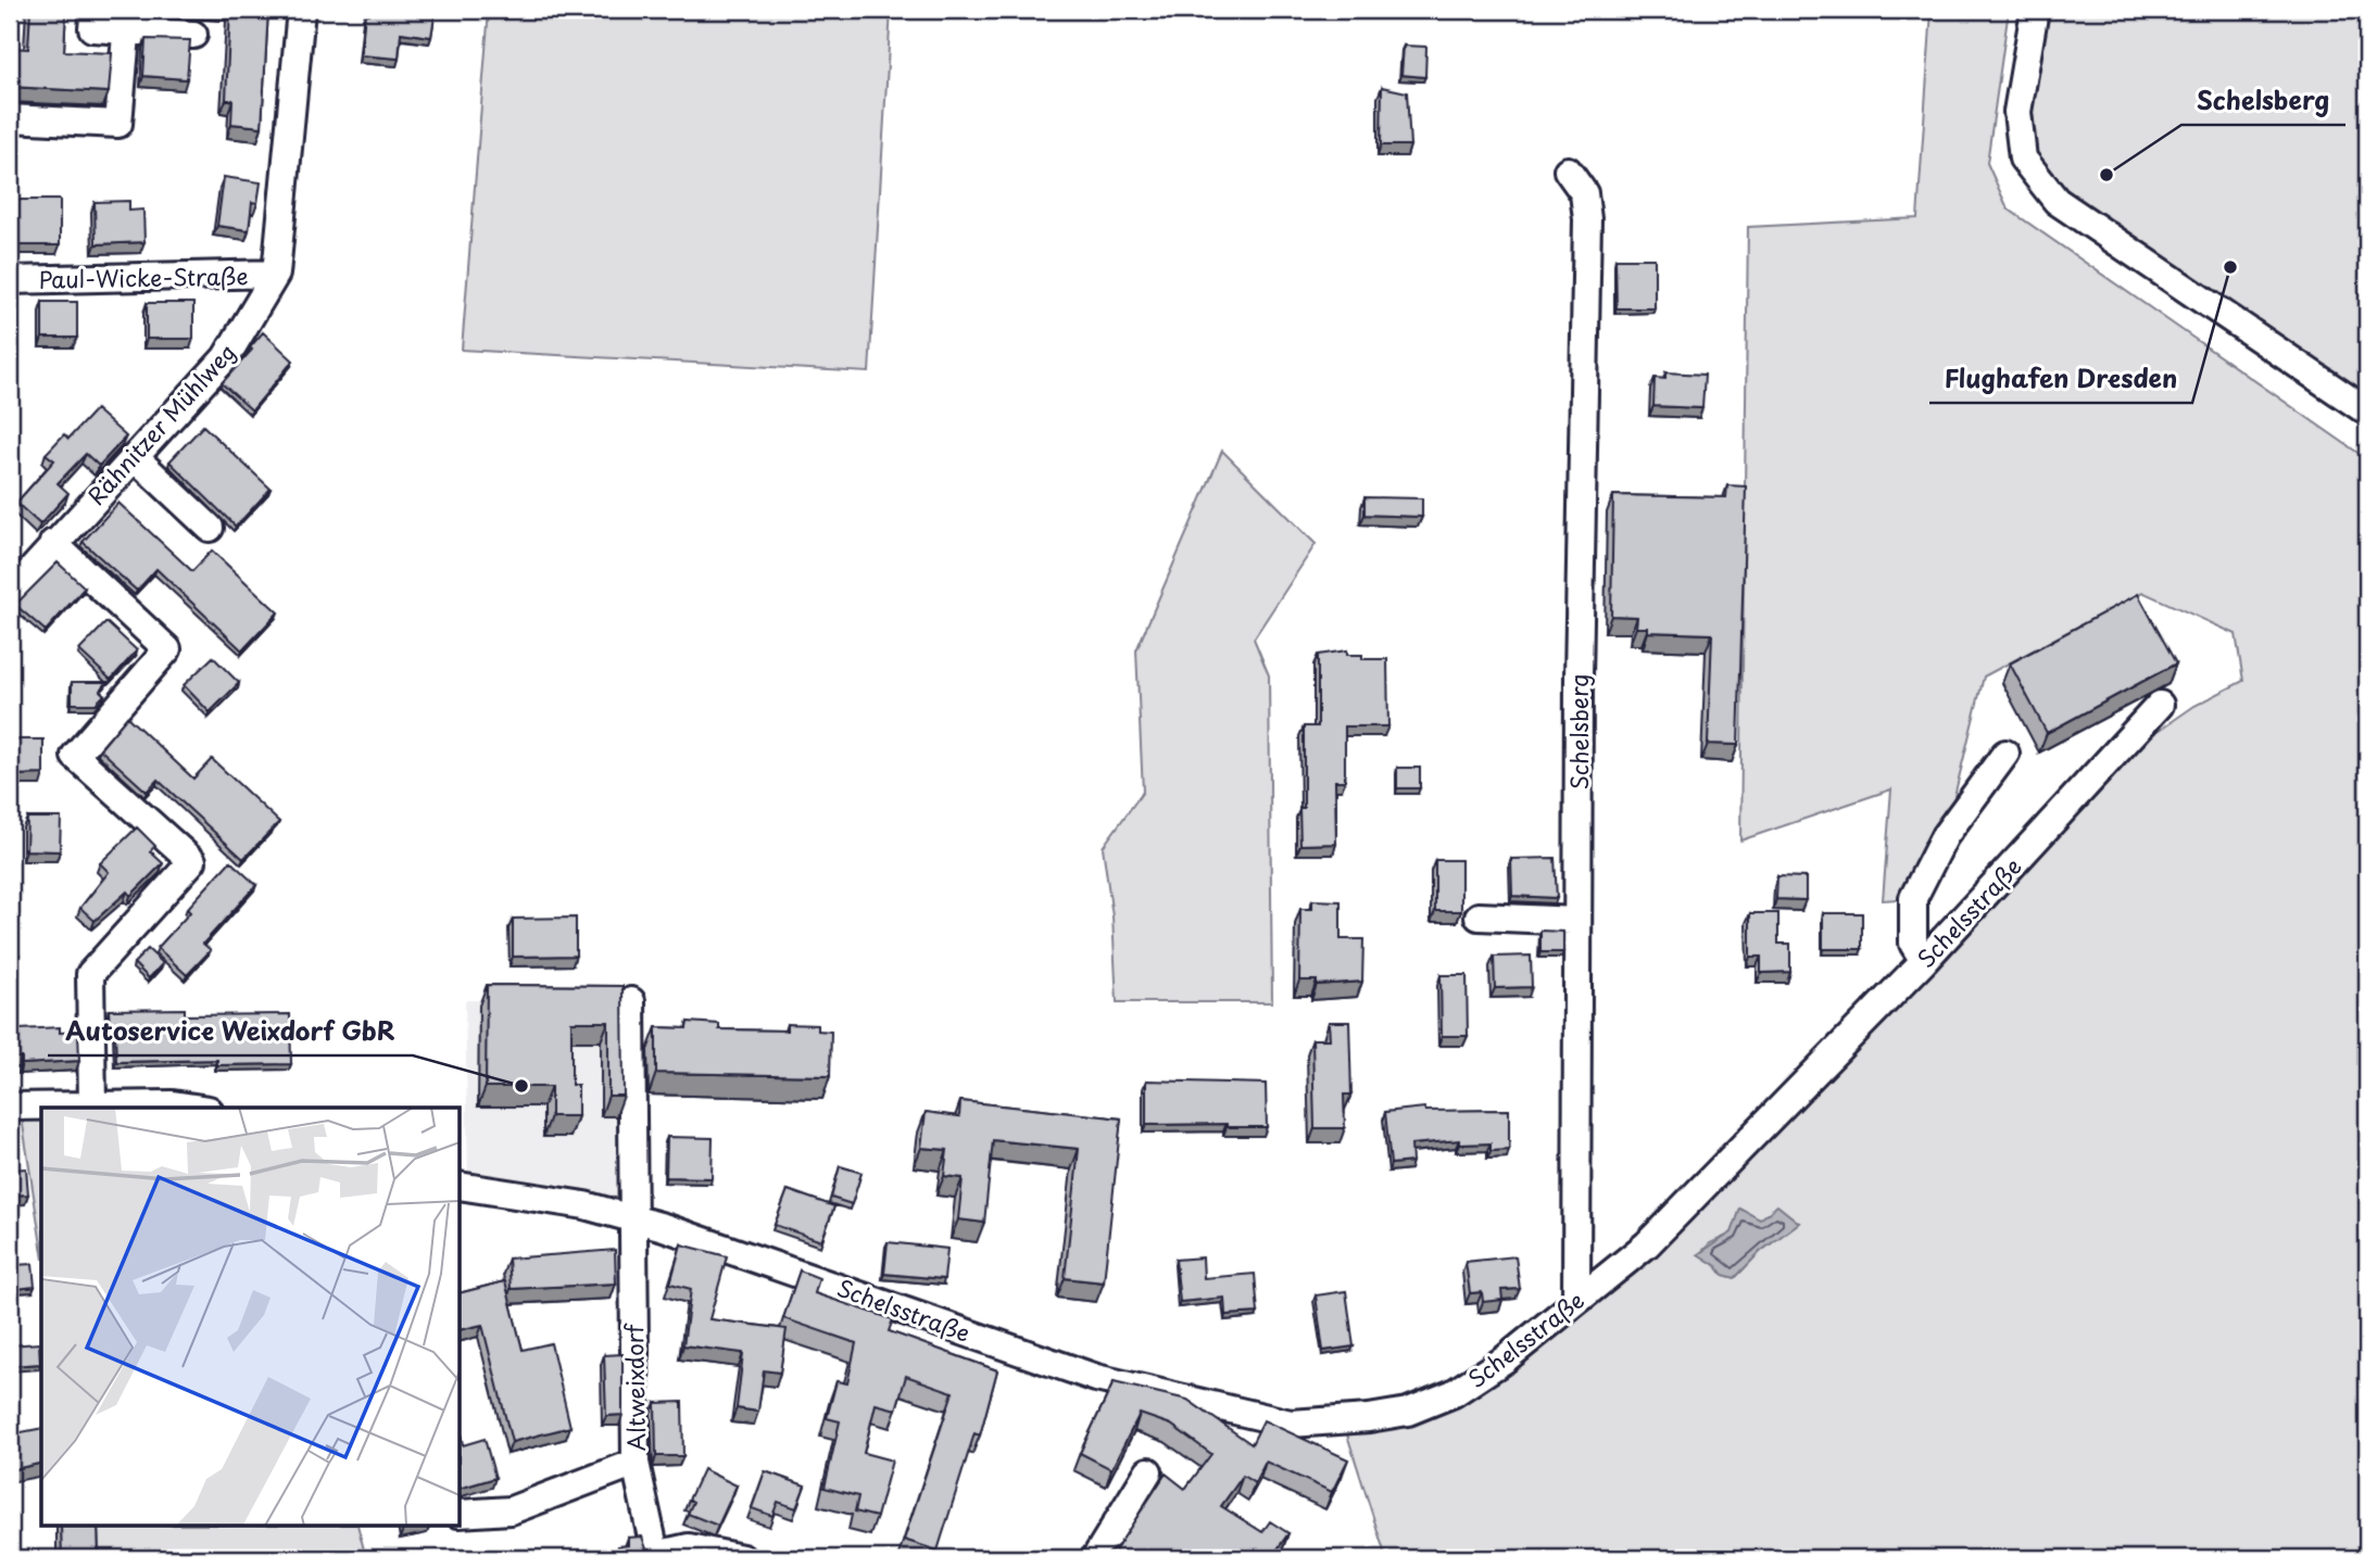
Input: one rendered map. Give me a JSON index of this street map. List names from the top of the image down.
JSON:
{
  "streets": {
    "street": [
      "Paul-Wicke-Straße",
      "Rähnitzer Mühlweg",
      "Schelsberg",
      "Schelsstraße",
      "Altweixdorf"
    ]
  },
  "crossings": [
    ["Paul-Wicke-Straße", "Rähnitzer Mühlweg"],
    ["Schelsberg", "Schelsstraße"],
    ["Schelsstraße", "Altweixdorf"]
  ],
  "places": ["Schelsberg", "Flughafen Dresden", "Autoservice Weixdorf GbR"]
}
